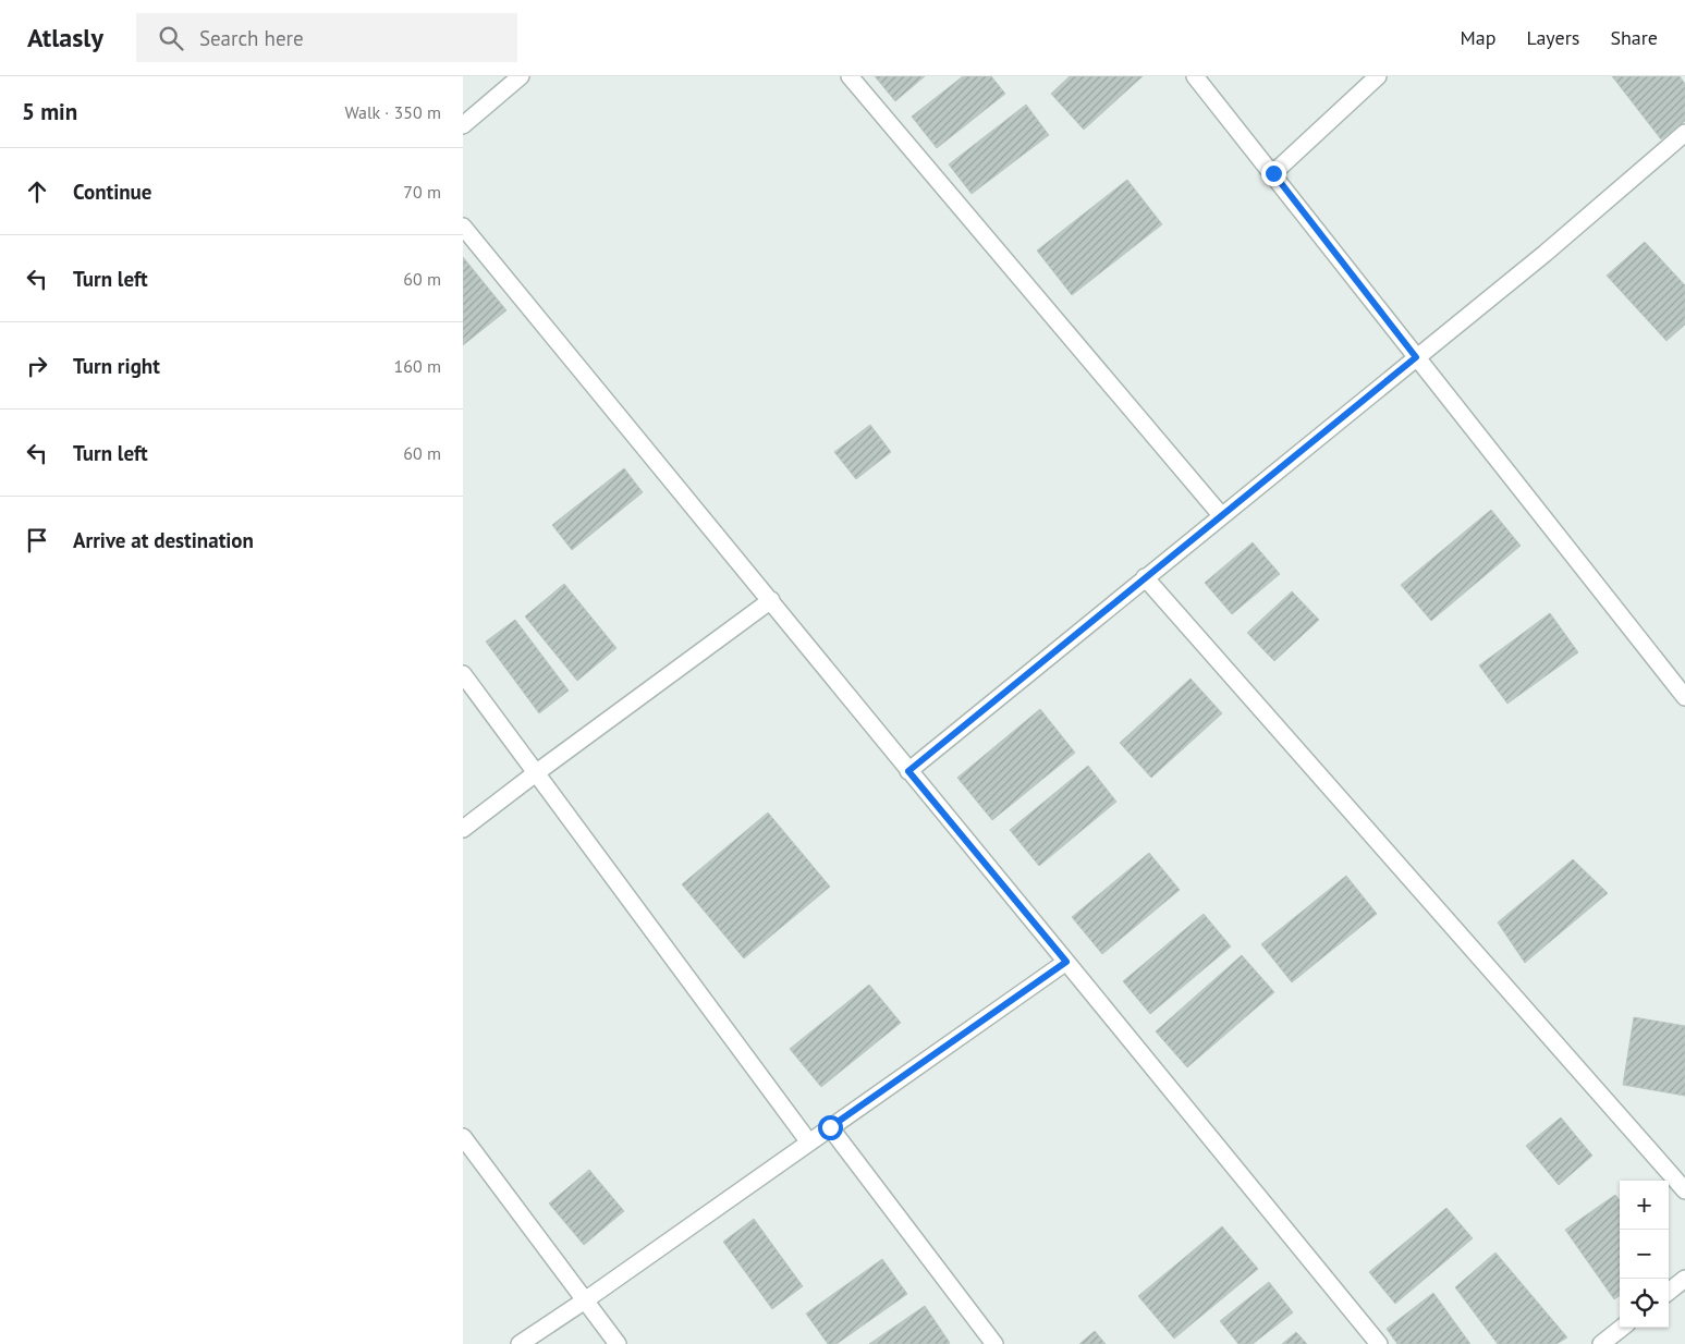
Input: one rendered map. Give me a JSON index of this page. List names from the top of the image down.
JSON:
{
  "page": {
    "header": "Atlasly",
    "search": "Search here",
    "nav": ["Map", "Layers", "Share"],
    "heading": ["5 min", "Walk · 350 m"],
    "list": [
      ["Continue", "70 m"],
      ["Turn left", "60 m"],
      ["Turn right", "160 m"],
      ["Turn left", "60 m"],
      "Arrive at destination"
    ],
    "map_buttons": ["+", "−"]
  }
}
